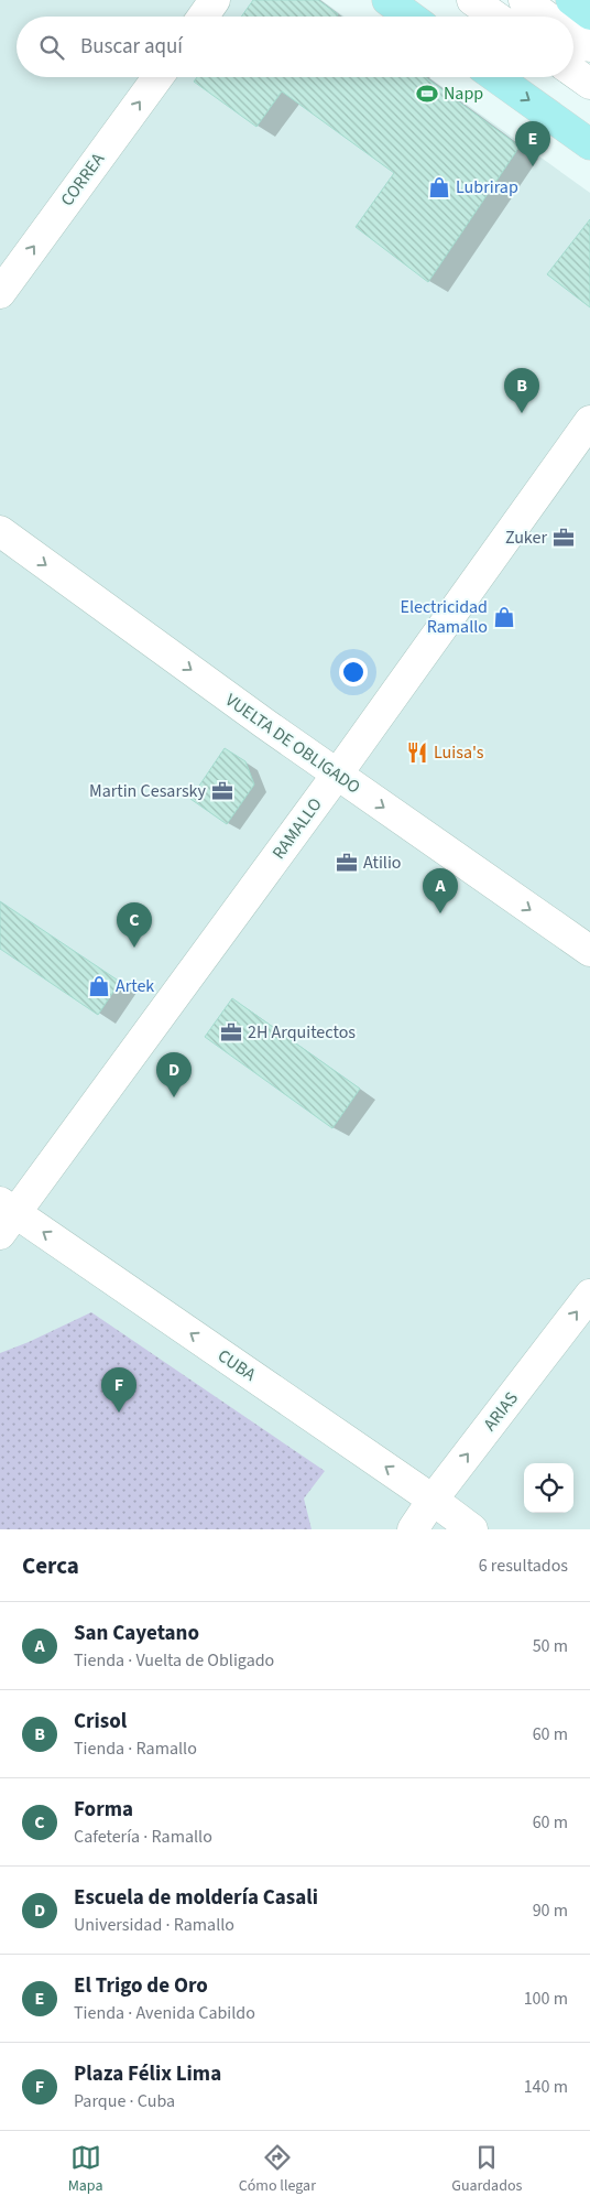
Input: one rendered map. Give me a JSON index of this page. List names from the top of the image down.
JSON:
{
  "streets": {
    "street": [
      "CORREA",
      "VUELTA DE OBLIGADO",
      "RAMALLO",
      "CUBA",
      "ARIAS"
    ]
  },
  "crossings": [
    ["VUELTA DE OBLIGADO", "RAMALLO"],
    ["RAMALLO", "CUBA"],
    ["CUBA", "ARIAS"]
  ],
  "one_way": [
    "CORREA",
    "VUELTA DE OBLIGADO",
    "CUBA",
    "ARIAS"
  ],
  "places": {
    "sports": ["Napp"],
    "shop": ["Lubrirap", "Electricidad Ramallo", "Artek"],
    "office": [
      "Zuker",
      "Martin Cesarsky",
      "Atilio",
      "2H Arquitectos"
    ],
    "restaurant": ["Luisa's"]
  },
  "page": {
    "search": "Buscar aquí",
    "pins": [
      "E",
      "B",
      "A",
      "C",
      "D",
      "F"
    ],
    "heading": ["Cerca", "6 resultados"],
    "list": [
      {
        "mark": "A",
        "name": "San Cayetano",
        "note": "Tienda · Vuelta de Obligado",
        "value": "50 m"
      },
      {
        "mark": "B",
        "name": "Crisol",
        "note": "Tienda · Ramallo",
        "value": "60 m"
      },
      {
        "mark": "C",
        "name": "Forma",
        "note": "Cafetería · Ramallo",
        "value": "60 m"
      },
      {
        "mark": "D",
        "name": "Escuela de moldería Casali",
        "note": "Universidad · Ramallo",
        "value": "90 m"
      },
      {
        "mark": "E",
        "name": "El Trigo de Oro",
        "note": "Tienda · Avenida Cabildo",
        "value": "100 m"
      },
      {
        "mark": "F",
        "name": "Plaza Félix Lima",
        "note": "Parque · Cuba",
        "value": "140 m"
      }
    ],
    "nav": ["Mapa", "Cómo llegar", "Guardados"]
  }
}
